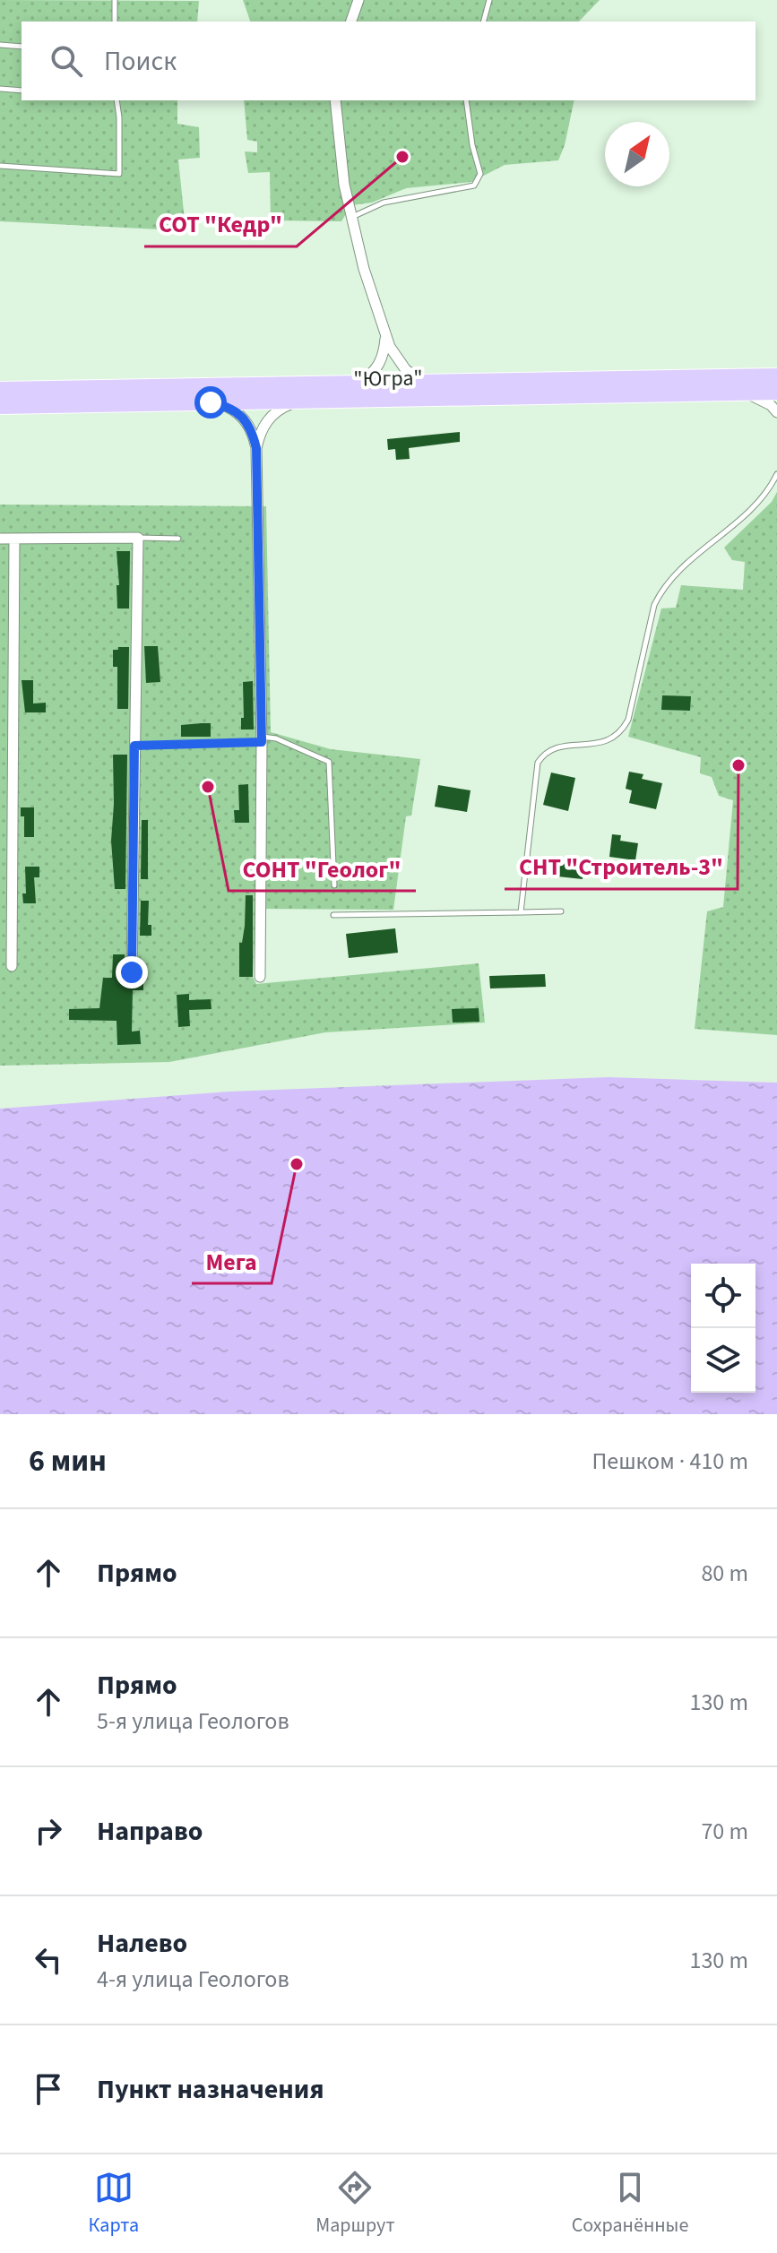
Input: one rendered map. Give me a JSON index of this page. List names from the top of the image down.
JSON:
{
  "streets": {
    "highway": ["\"Югра\""]
  },
  "places": [
    "СОТ \"Кедр\"",
    "СНТ \"Строитель-3\"",
    "СОНТ \"Геолог\"",
    "Мега"
  ],
  "north": "top right",
  "page": {
    "search": "Поиск",
    "heading": ["6 мин", "Пешком · 410 m"],
    "list": [
      ["Прямо", "80 m"],
      ["Прямо", "5-я улица Геологов", "130 m"],
      ["Направо", "70 m"],
      ["Налево", "4-я улица Геологов", "130 m"],
      "Пункт назначения"
    ],
    "nav": ["Карта", "Маршрут", "Сохранённые"]
  }
}
